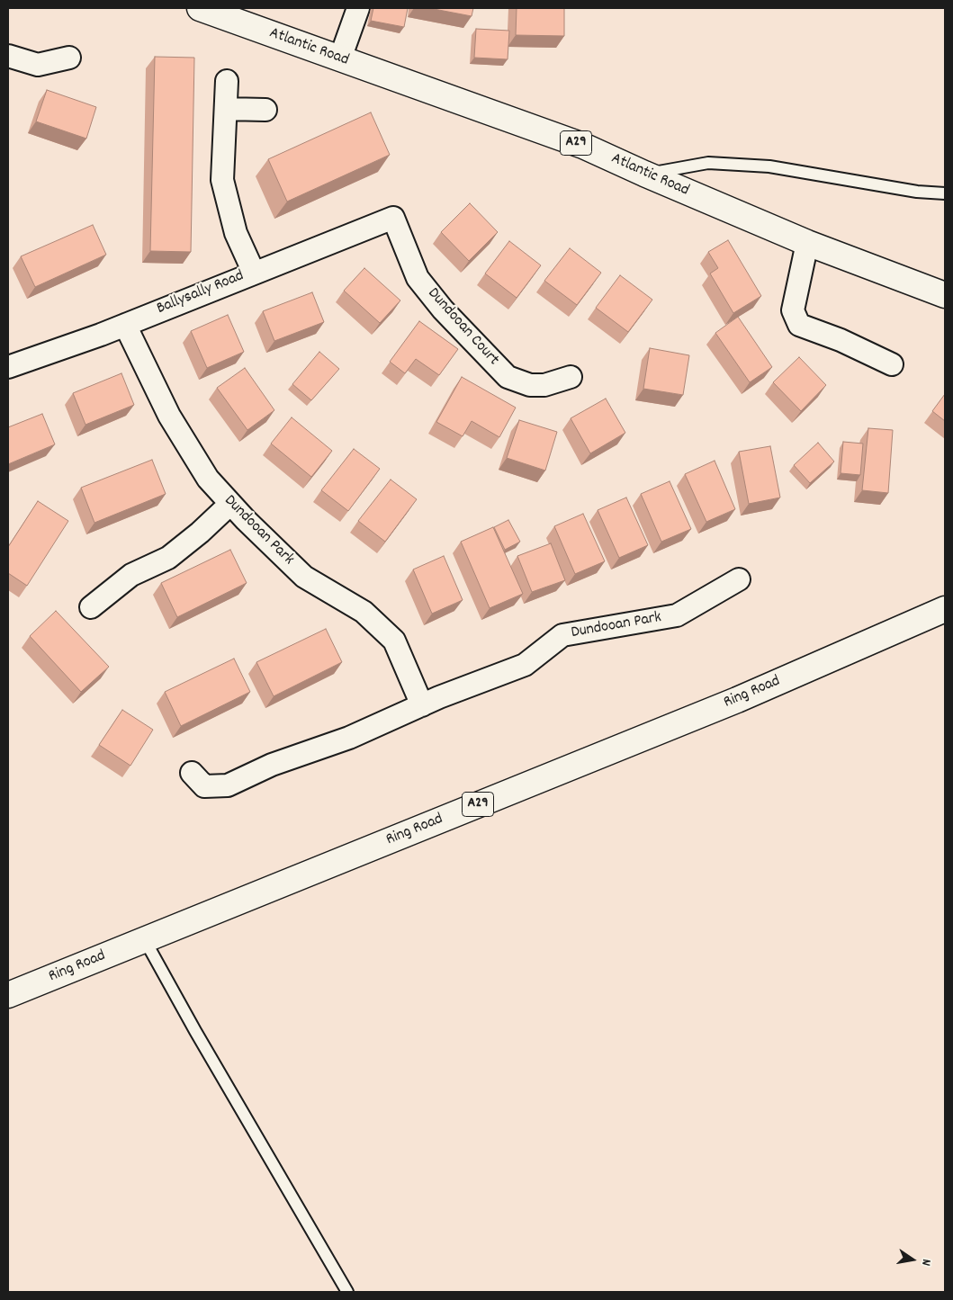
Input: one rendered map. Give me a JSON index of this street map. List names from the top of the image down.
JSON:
{
  "streets": {
    "main road": ["Atlantic Road", "A29", "Ring Road"],
    "street": ["Ballysally Road", "Dundooan Court", "Dundooan Park"]
  },
  "crossings": [
    ["Ballysally Road", "Dundooan Court"],
    ["Ballysally Road", "Dundooan Park"]
  ],
  "north": "right"
}
